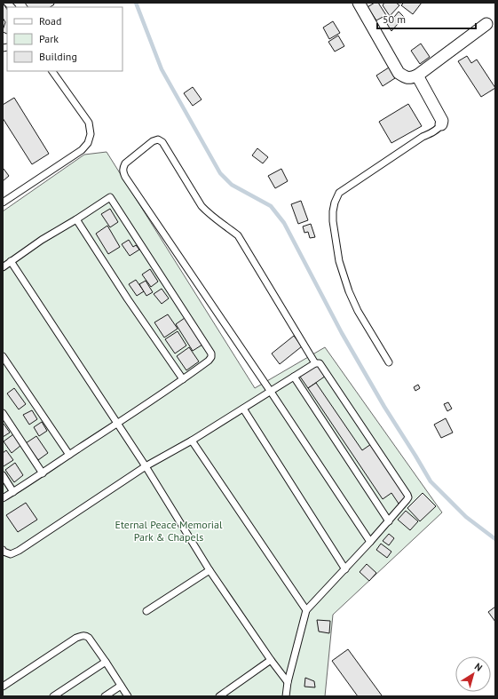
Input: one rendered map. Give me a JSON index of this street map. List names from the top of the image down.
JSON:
{
  "parks": ["Eternal Peace Memorial Park & Chapels"],
  "legend": ["Road", "Park", "Building"],
  "scale_bar": "50 m",
  "north": "top right"
}
